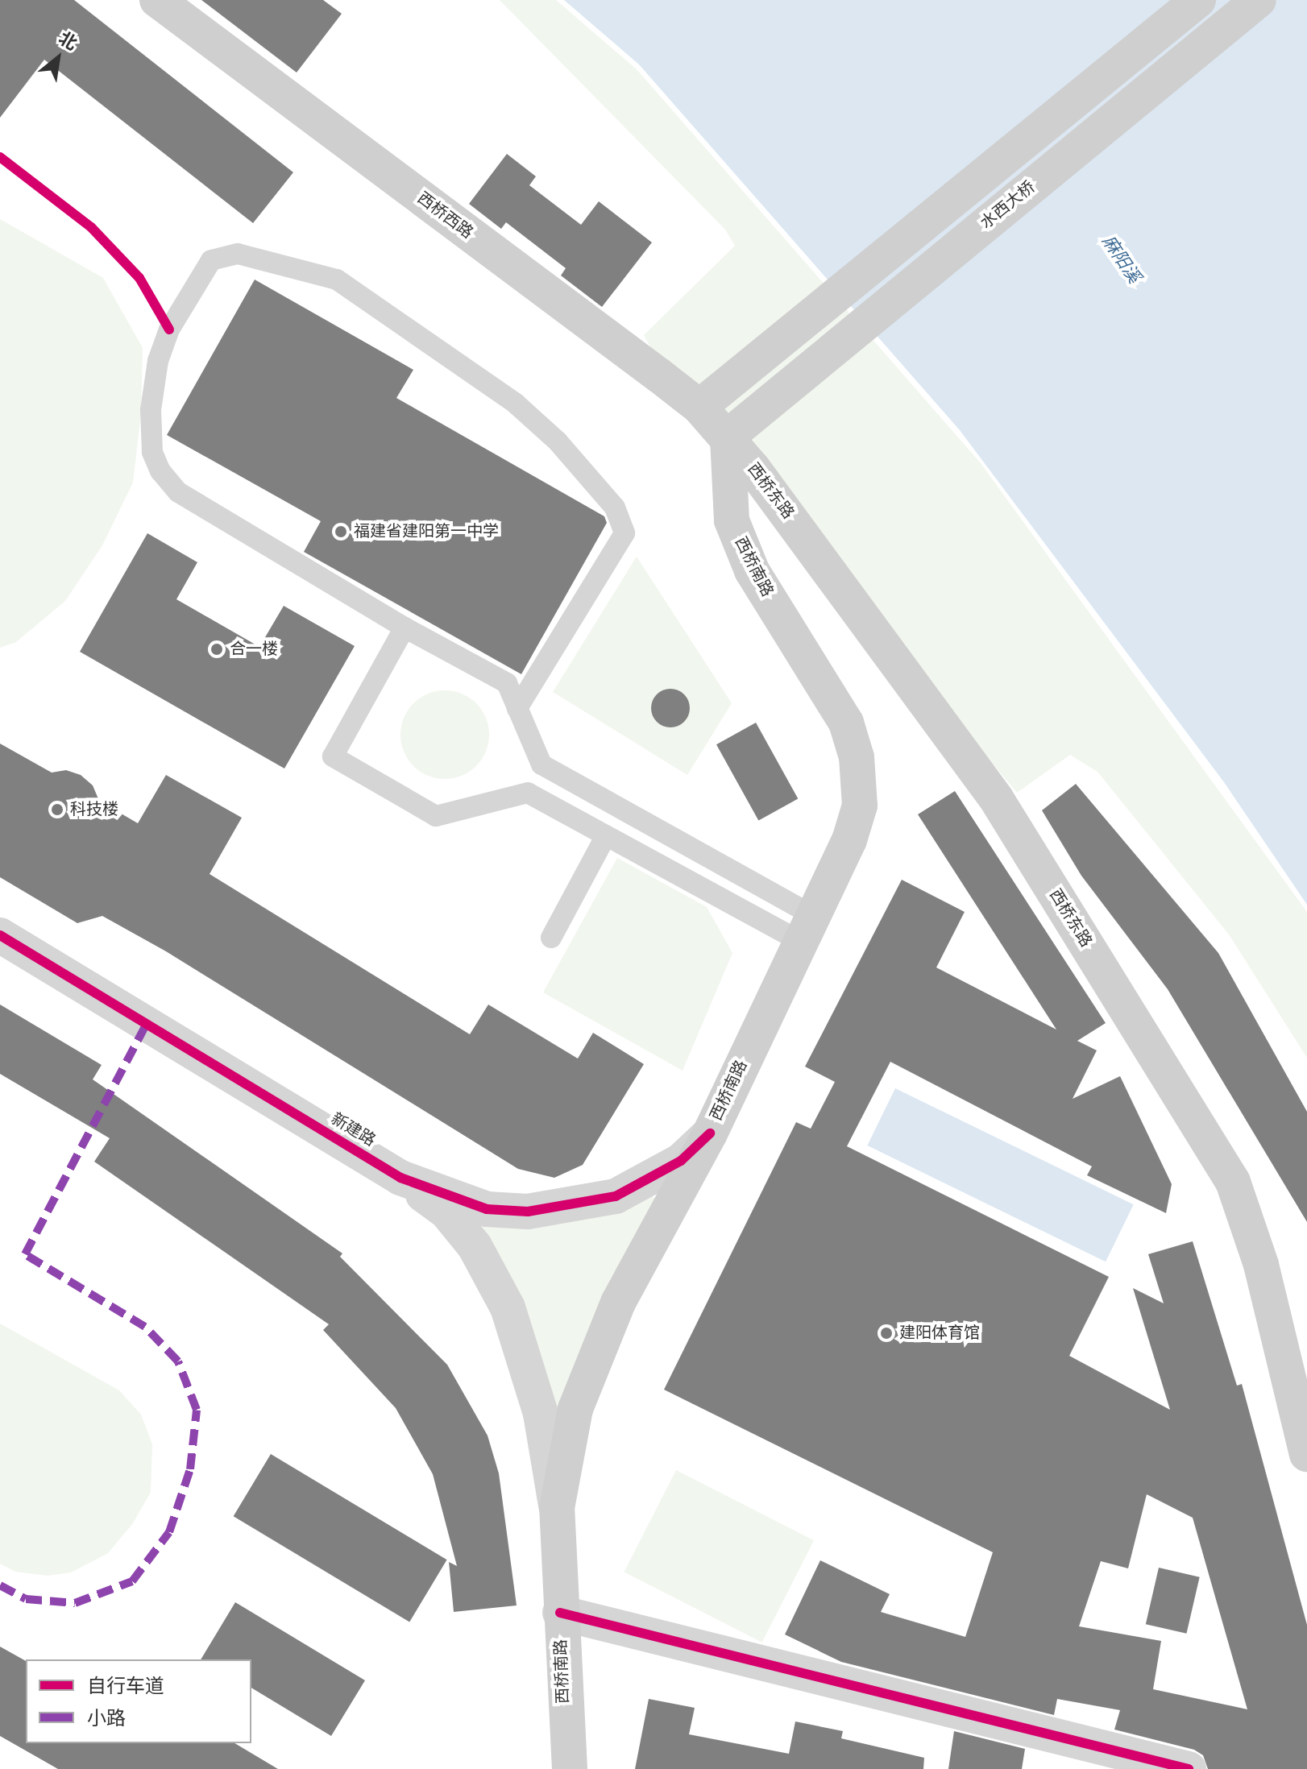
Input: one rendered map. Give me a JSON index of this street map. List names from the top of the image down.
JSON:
{
  "streets": {
    "main road": [
      "水西大桥",
      "西桥西路",
      "西桥东路",
      "西桥南路"
    ],
    "street": ["新建路"]
  },
  "crossings": [
    ["水西大桥", "西桥西路"],
    ["水西大桥", "西桥东路"],
    ["水西大桥", "西桥南路"],
    ["西桥西路", "西桥东路"],
    ["西桥西路", "西桥南路"],
    ["西桥东路", "西桥南路"],
    ["西桥南路", "新建路"]
  ],
  "water": ["麻阳溪"],
  "places": [
    "福建省建阳第一中学",
    "合一楼",
    "科技楼",
    "建阳体育馆"
  ],
  "legend": ["自行车道", "小路"],
  "north": "top right"
}
